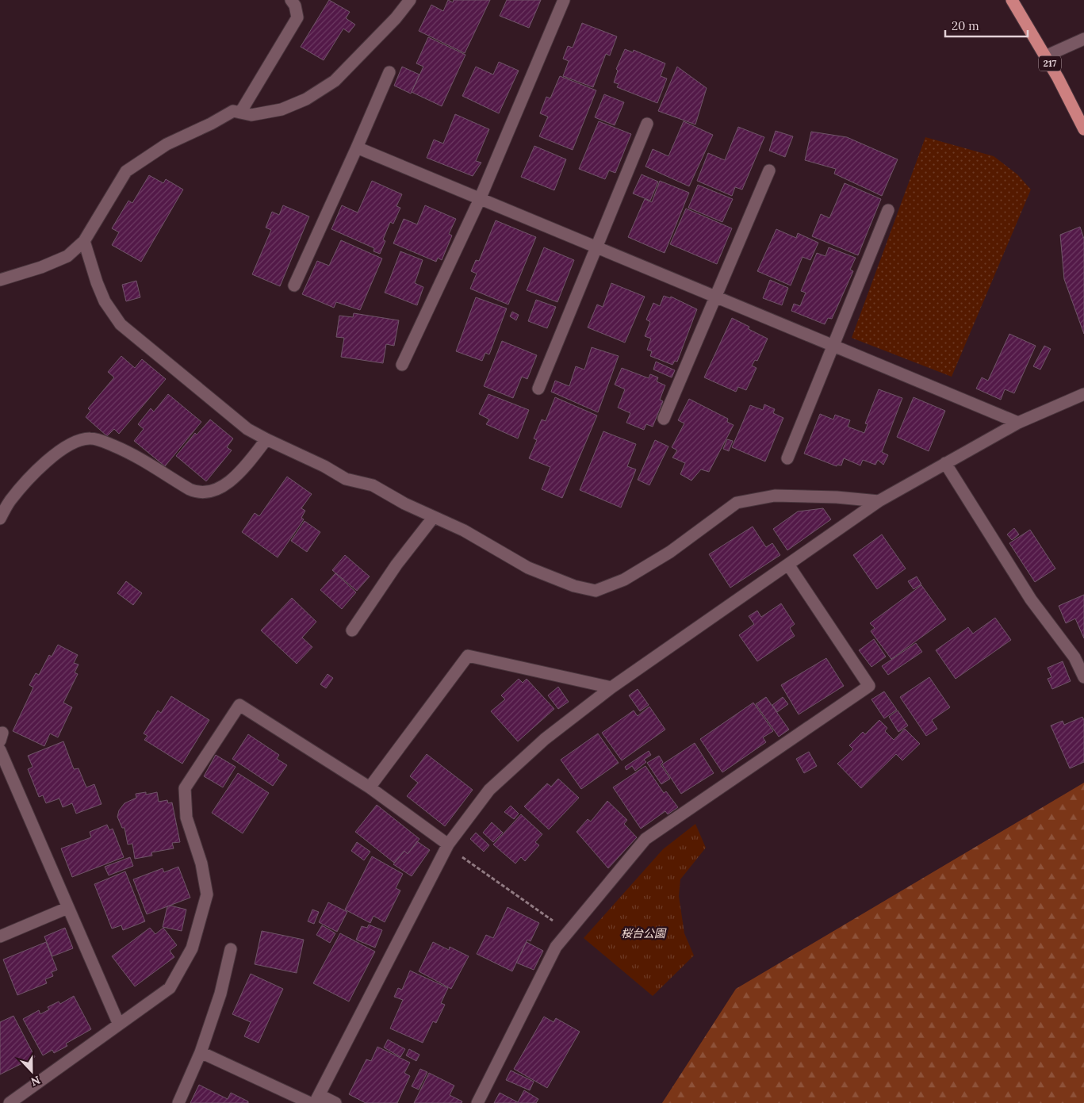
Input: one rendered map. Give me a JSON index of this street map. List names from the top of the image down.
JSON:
{
  "streets": {
    "highway": ["217"]
  },
  "parks": ["桜台公園"],
  "scale_bar": "20 m",
  "north": "bottom"
}
